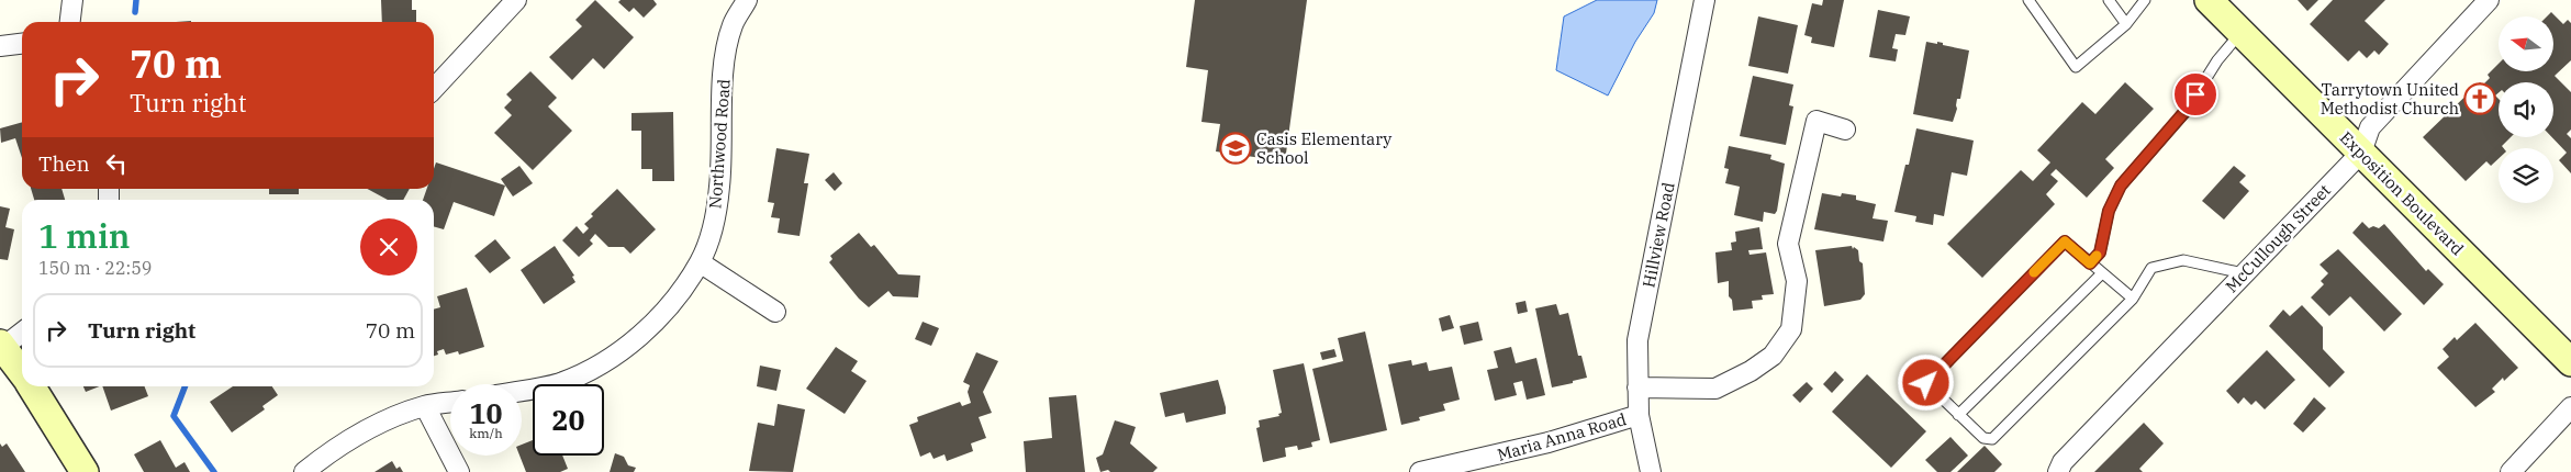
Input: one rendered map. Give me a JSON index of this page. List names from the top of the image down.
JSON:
{
  "streets": {
    "street": [
      "Northwood Road",
      "Exposition Boulevard",
      "Hillview Road",
      "McCullough Street",
      "Maria Anna Road"
    ]
  },
  "crossings": [
    ["Exposition Boulevard", "McCullough Street"],
    ["Hillview Road", "Maria Anna Road"]
  ],
  "places": {
    "church": ["Tarrytown United Methodist Church"],
    "school or university": ["Casis Elementary School"]
  },
  "north": "left",
  "page": {
    "turn": ["70 m", "Turn right"],
    "then": "Then",
    "heading": ["1 min", "150 m · 22:59"],
    "list": [
      {
        "name": "Turn right",
        "value": "70 m"
      }
    ],
    "speed": "10 km/h",
    "limit": "20"
  }
}
